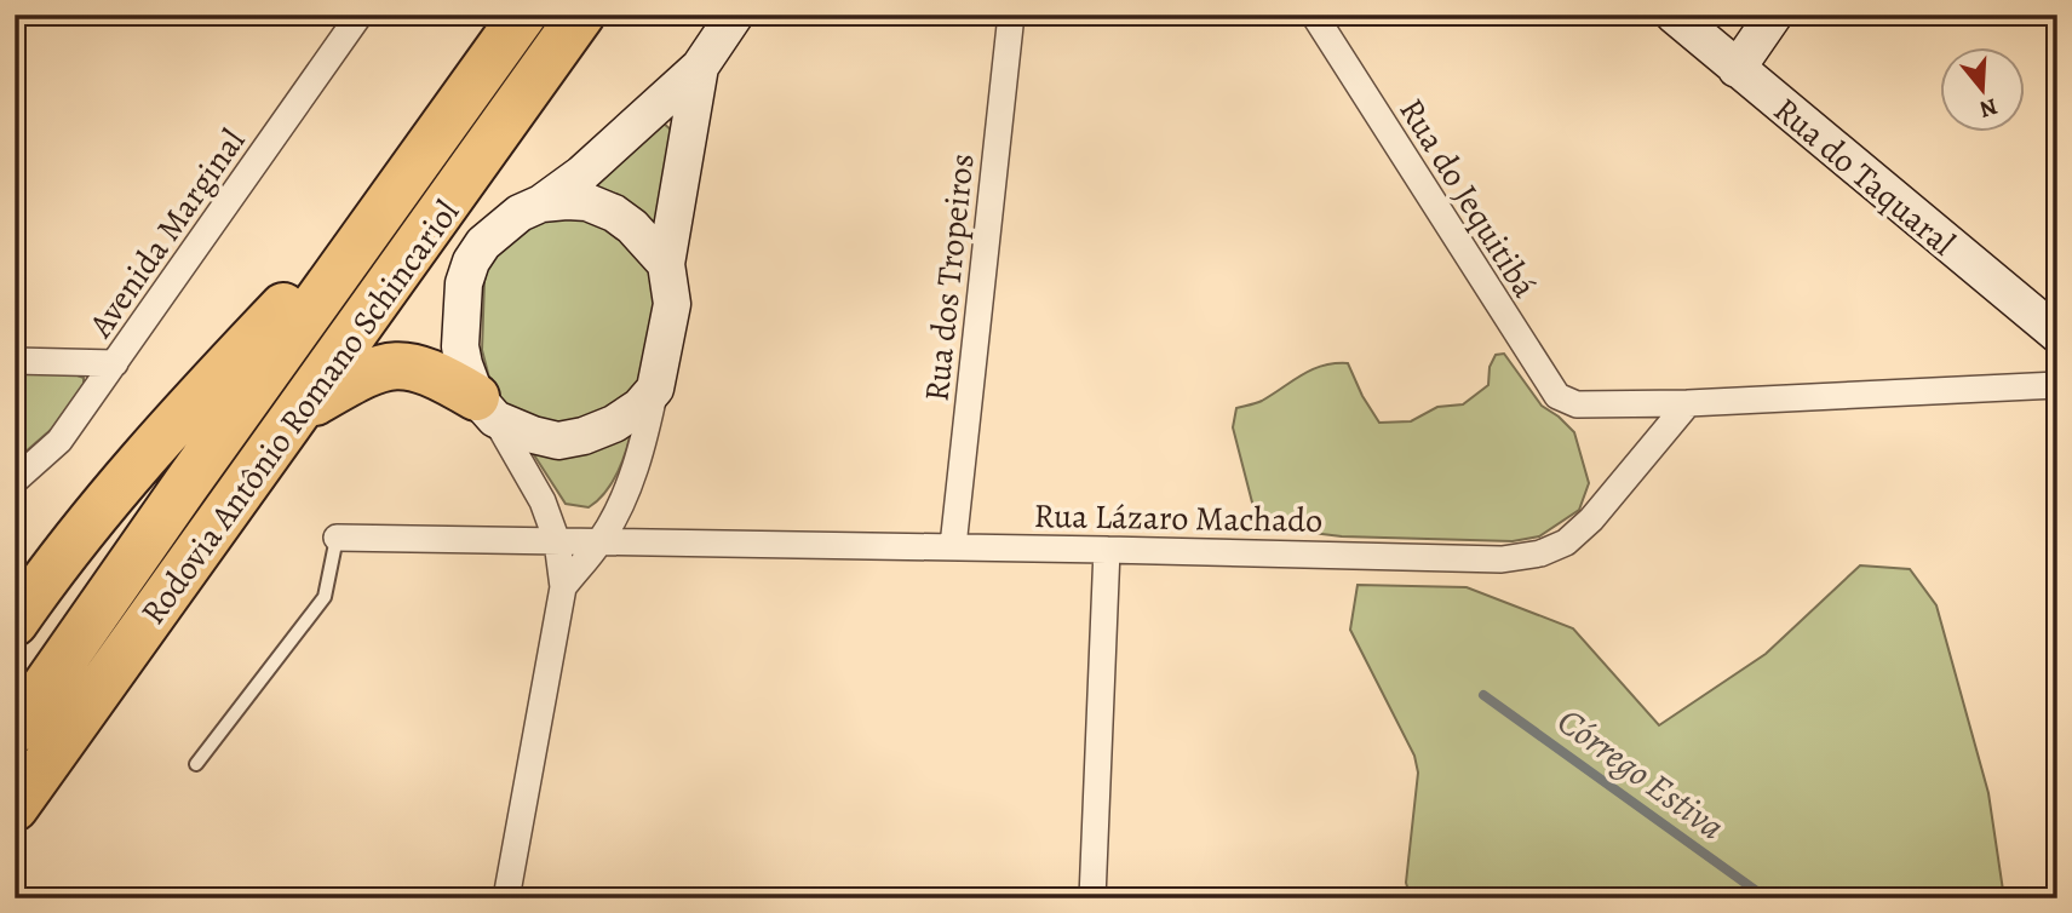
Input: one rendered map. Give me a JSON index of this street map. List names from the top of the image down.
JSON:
{
  "streets": {
    "highway": ["Rodovia Antônio Romano Schincariol"],
    "street": [
      "Rua do Taquaral",
      "Rua do Jequitibá",
      "Avenida Marginal",
      "Rua dos Tropeiros",
      "Rua Lázaro Machado"
    ]
  },
  "crossings": [
    ["Rua do Jequitibá", "Rua Lázaro Machado"],
    ["Rua dos Tropeiros", "Rua Lázaro Machado"]
  ],
  "water": ["Córrego Estiva"],
  "north": "bottom"
}
